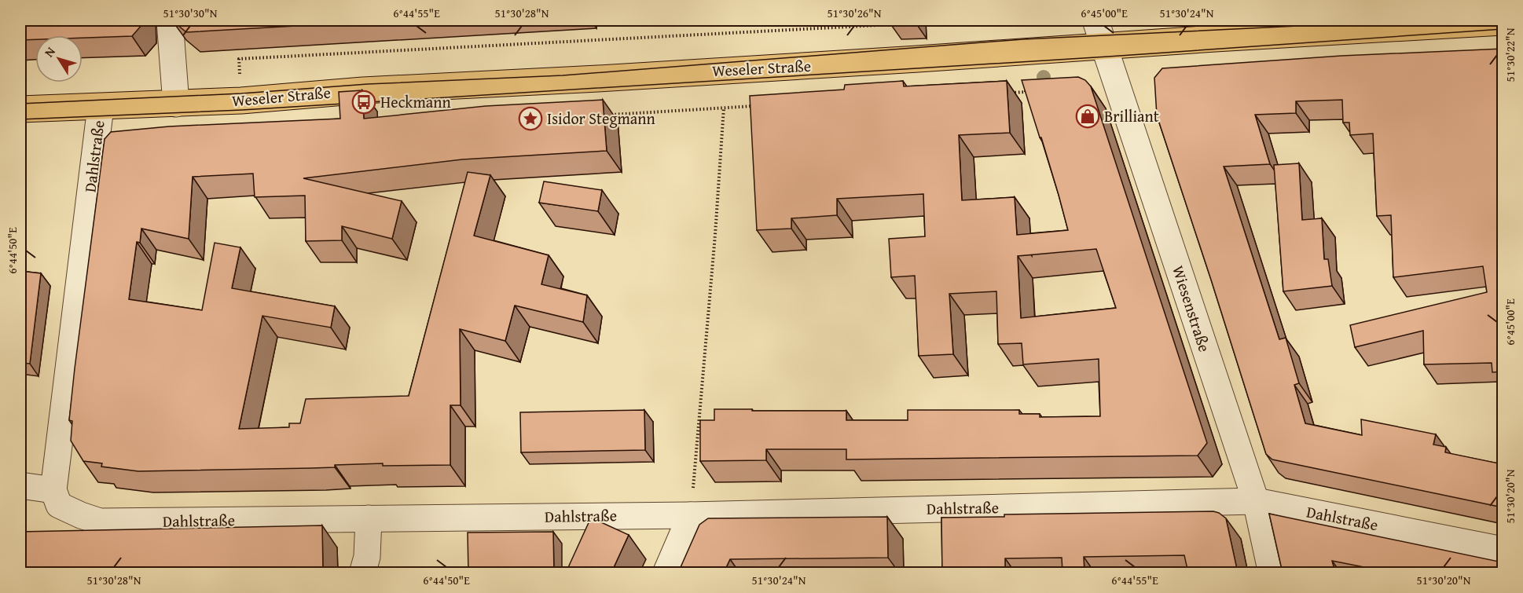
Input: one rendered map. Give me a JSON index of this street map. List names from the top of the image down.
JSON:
{
  "streets": {
    "main road": ["Weseler Straße"],
    "street": ["Dahlstraße", "Wiesenstraße"]
  },
  "crossings": [
    ["Weseler Straße", "Dahlstraße"],
    ["Weseler Straße", "Wiesenstraße"],
    ["Dahlstraße", "Wiesenstraße"]
  ],
  "places": {
    "bus stop": ["Heckmann"],
    "shop": ["Brilliant"],
    "place": ["Isidor Stegmann"]
  },
  "north": "top left",
  "coordinates": [
    "51°30'30\"N",
    "6°44'55\"E",
    "51°30'28\"N",
    "51°30'26\"N",
    "6°45'00\"E",
    "51°30'24\"N",
    "51°30'22\"N",
    "6°44'50\"E",
    "51°30'20\"N"
  ]
}
